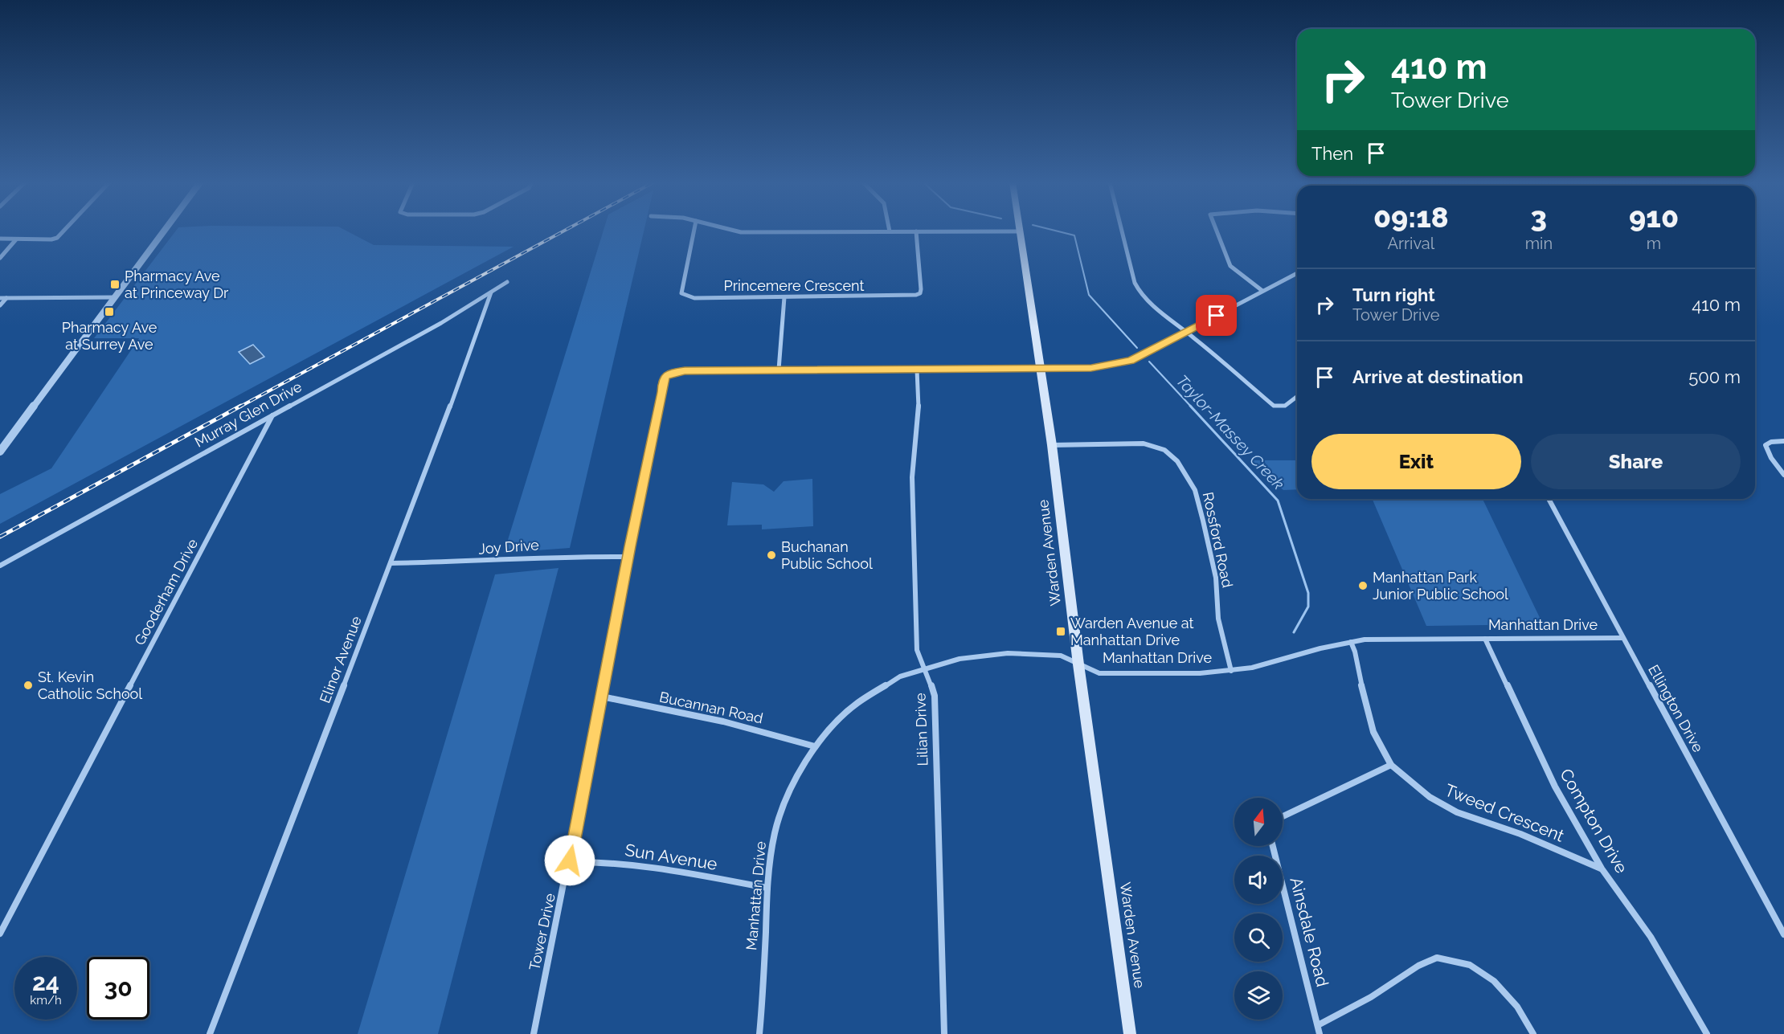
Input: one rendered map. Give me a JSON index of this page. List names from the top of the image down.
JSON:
{
  "streets": {
    "main road": ["Warden Avenue"],
    "street": [
      "Princemere Crescent",
      "Murray Glen Drive",
      "Rossford Road",
      "Joy Drive",
      "Gooderham Drive",
      "Manhattan Drive",
      "Elinor Avenue",
      "Bucannan Road",
      "Ellington Drive",
      "Lilian Drive",
      "Tweed Crescent",
      "Compton Drive",
      "Sun Avenue",
      "Tower Drive",
      "Ainsdale Road"
    ]
  },
  "crossings": [
    ["Murray Glen Drive", "Gooderham Drive"],
    ["Murray Glen Drive", "Elinor Avenue"],
    ["Rossford Road", "Warden Avenue"],
    ["Rossford Road", "Manhattan Drive"],
    ["Joy Drive", "Elinor Avenue"],
    ["Joy Drive", "Tower Drive"],
    ["Warden Avenue", "Manhattan Drive"],
    ["Warden Avenue", "Tower Drive"],
    ["Manhattan Drive", "Bucannan Road"],
    ["Manhattan Drive", "Ellington Drive"],
    ["Manhattan Drive", "Lilian Drive"],
    ["Manhattan Drive", "Tweed Crescent"],
    ["Manhattan Drive", "Compton Drive"],
    ["Manhattan Drive", "Sun Avenue"],
    ["Bucannan Road", "Tower Drive"],
    ["Lilian Drive", "Tower Drive"],
    ["Tweed Crescent", "Compton Drive"],
    ["Sun Avenue", "Tower Drive"]
  ],
  "water": ["Taylor-Massey Creek"],
  "places": {
    "transit": ["Pharmacy Ave at Princeway Dr", "Pharmacy Ave at Surrey Ave", "Warden Avenue at Manhattan Drive"],
    "other": ["Buchanan Public School", "Manhattan Park Junior Public School", "St. Kevin Catholic School"]
  },
  "north": "top",
  "page": {
    "turn": ["410 m", "Tower Drive"],
    "then": "Then",
    "eta": [
      "09:18",
      "Arrival",
      "3",
      "min",
      "910",
      "m"
    ],
    "list": [
      {
        "name": "Turn right",
        "note": "Tower Drive",
        "value": "410 m"
      },
      {
        "name": "Arrive at destination",
        "value": "500 m"
      }
    ],
    "buttons": ["Exit", "Share"],
    "speed": "24 km/h",
    "limit": "30"
  }
}
